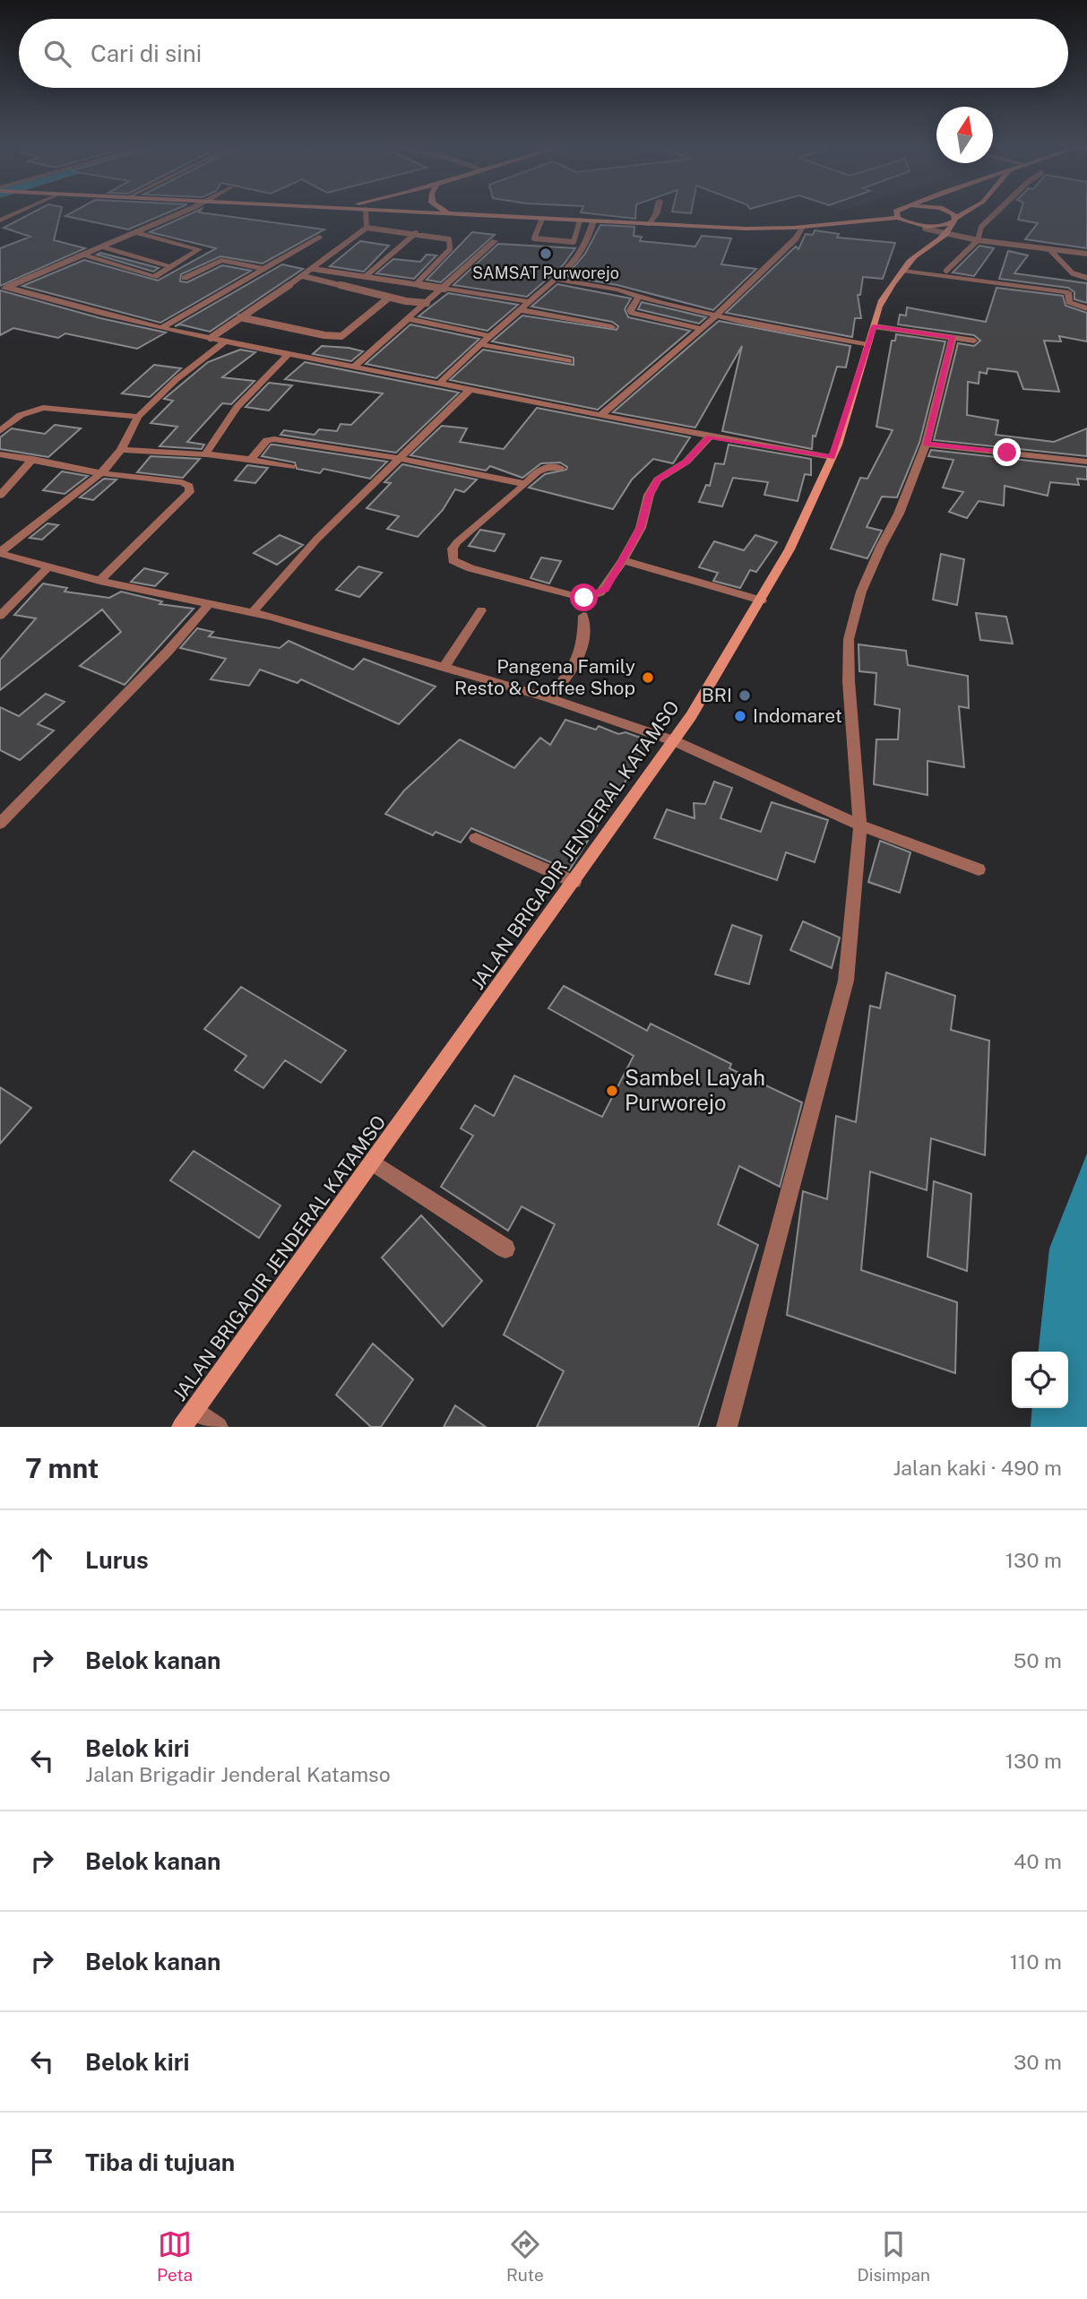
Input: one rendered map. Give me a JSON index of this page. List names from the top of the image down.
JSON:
{
  "streets": {
    "main road": ["JALAN BRIGADIR JENDERAL KATAMSO"]
  },
  "places": [
    "SAMSAT Purworejo",
    "Pangena Family Resto & Coffee Shop",
    "BRI",
    "Indomaret",
    "Sambel Layah Purworejo"
  ],
  "north": "top",
  "page": {
    "search": "Cari di sini",
    "heading": ["7 mnt", "Jalan kaki · 490 m"],
    "list": [
      ["Lurus", "130 m"],
      ["Belok kanan", "50 m"],
      ["Belok kiri", "Jalan Brigadir Jenderal Katamso", "130 m"],
      ["Belok kanan", "40 m"],
      ["Belok kanan", "110 m"],
      ["Belok kiri", "30 m"],
      "Tiba di tujuan"
    ],
    "nav": ["Peta", "Rute", "Disimpan"]
  }
}
